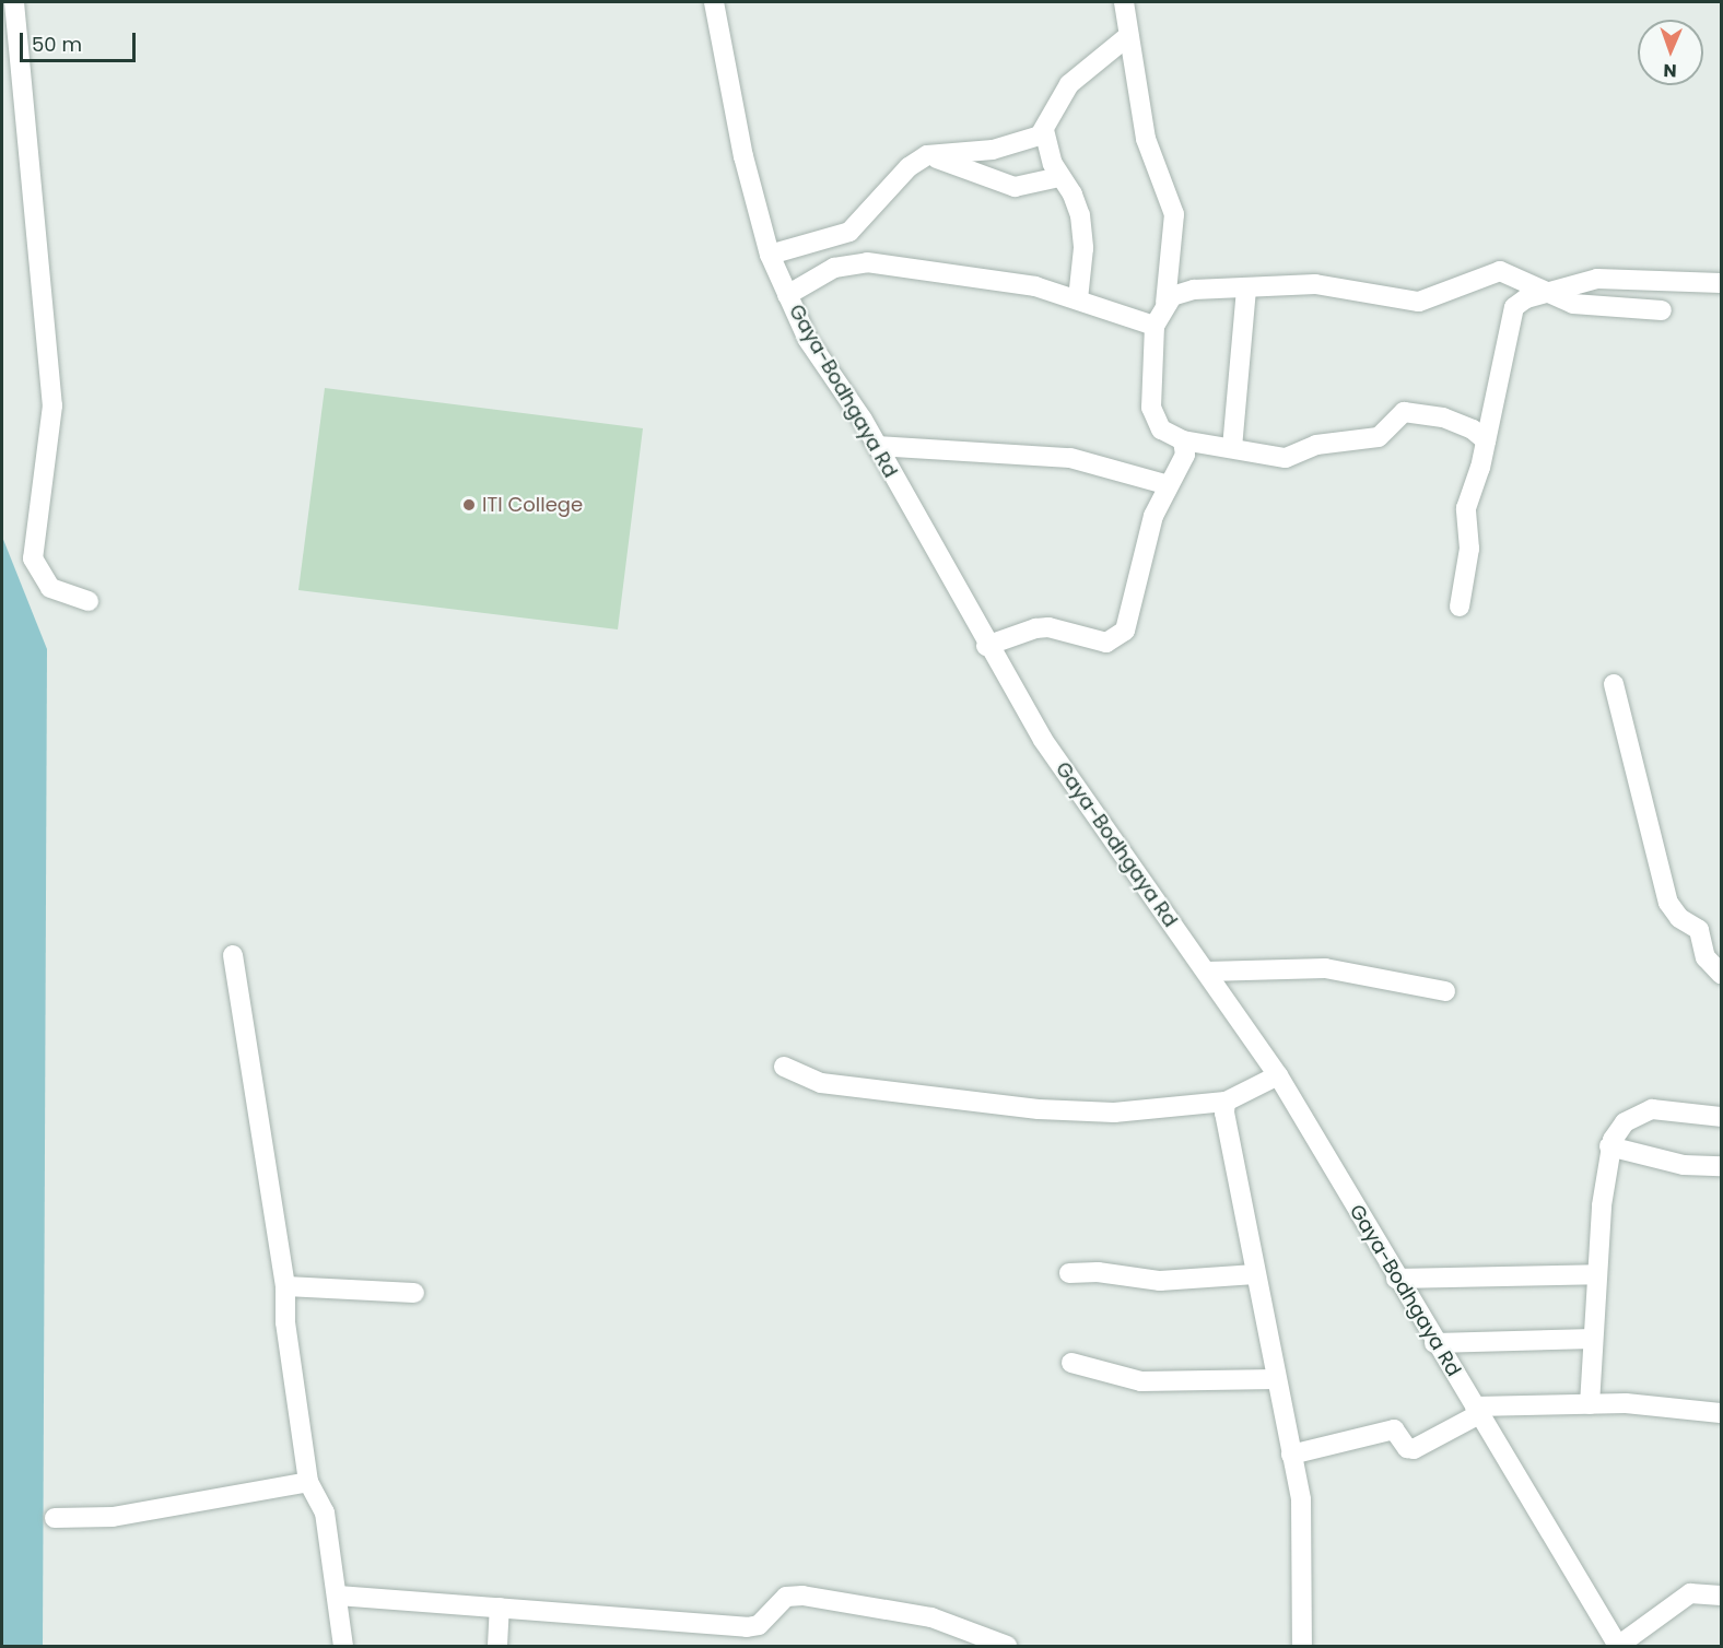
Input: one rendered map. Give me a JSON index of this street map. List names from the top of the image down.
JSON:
{
  "streets": {
    "street": ["Gaya-Bodhgaya Rd"]
  },
  "places": ["ITI College"],
  "scale_bar": "50 m",
  "north": "bottom"
}
